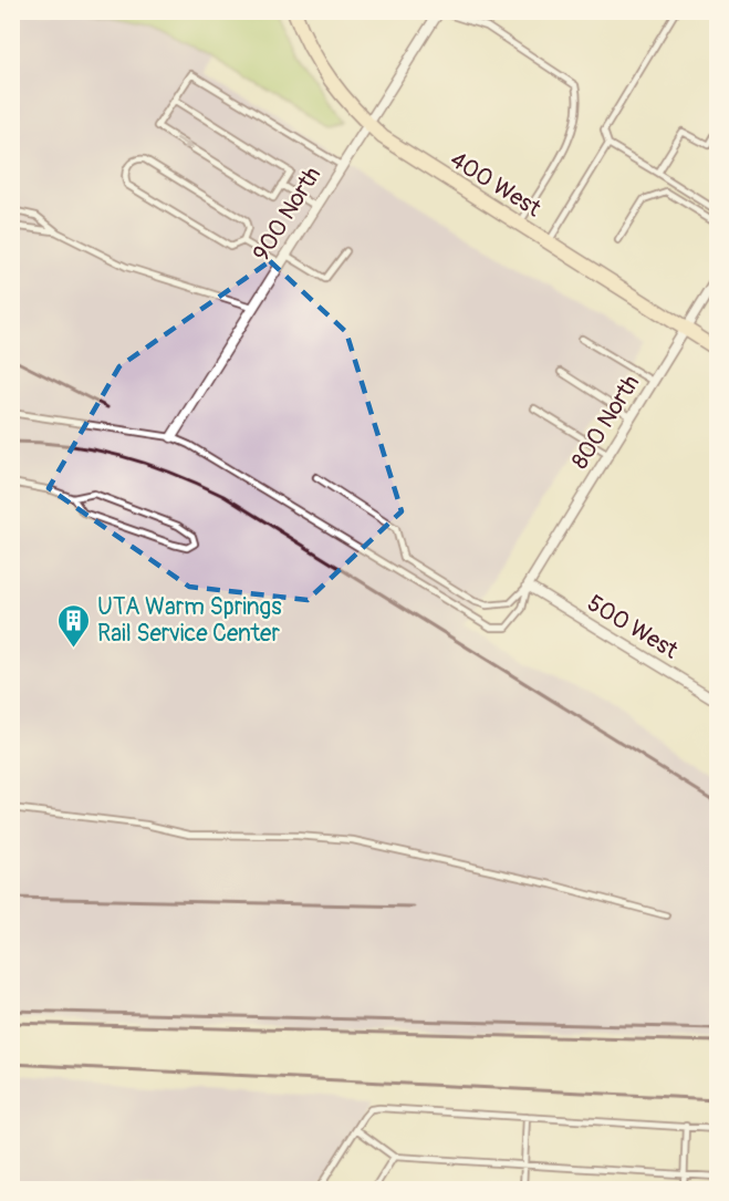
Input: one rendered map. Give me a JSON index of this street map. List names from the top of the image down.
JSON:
{
  "streets": {
    "street": [
      "400 West",
      "900 North",
      "800 North",
      "500 West"
    ]
  },
  "crossings": [
    ["400 West", "900 North"],
    ["400 West", "800 North"],
    ["800 North", "500 West"]
  ],
  "places": {
    "building": ["UTA Warm Springs Rail Service Center"]
  }
}
